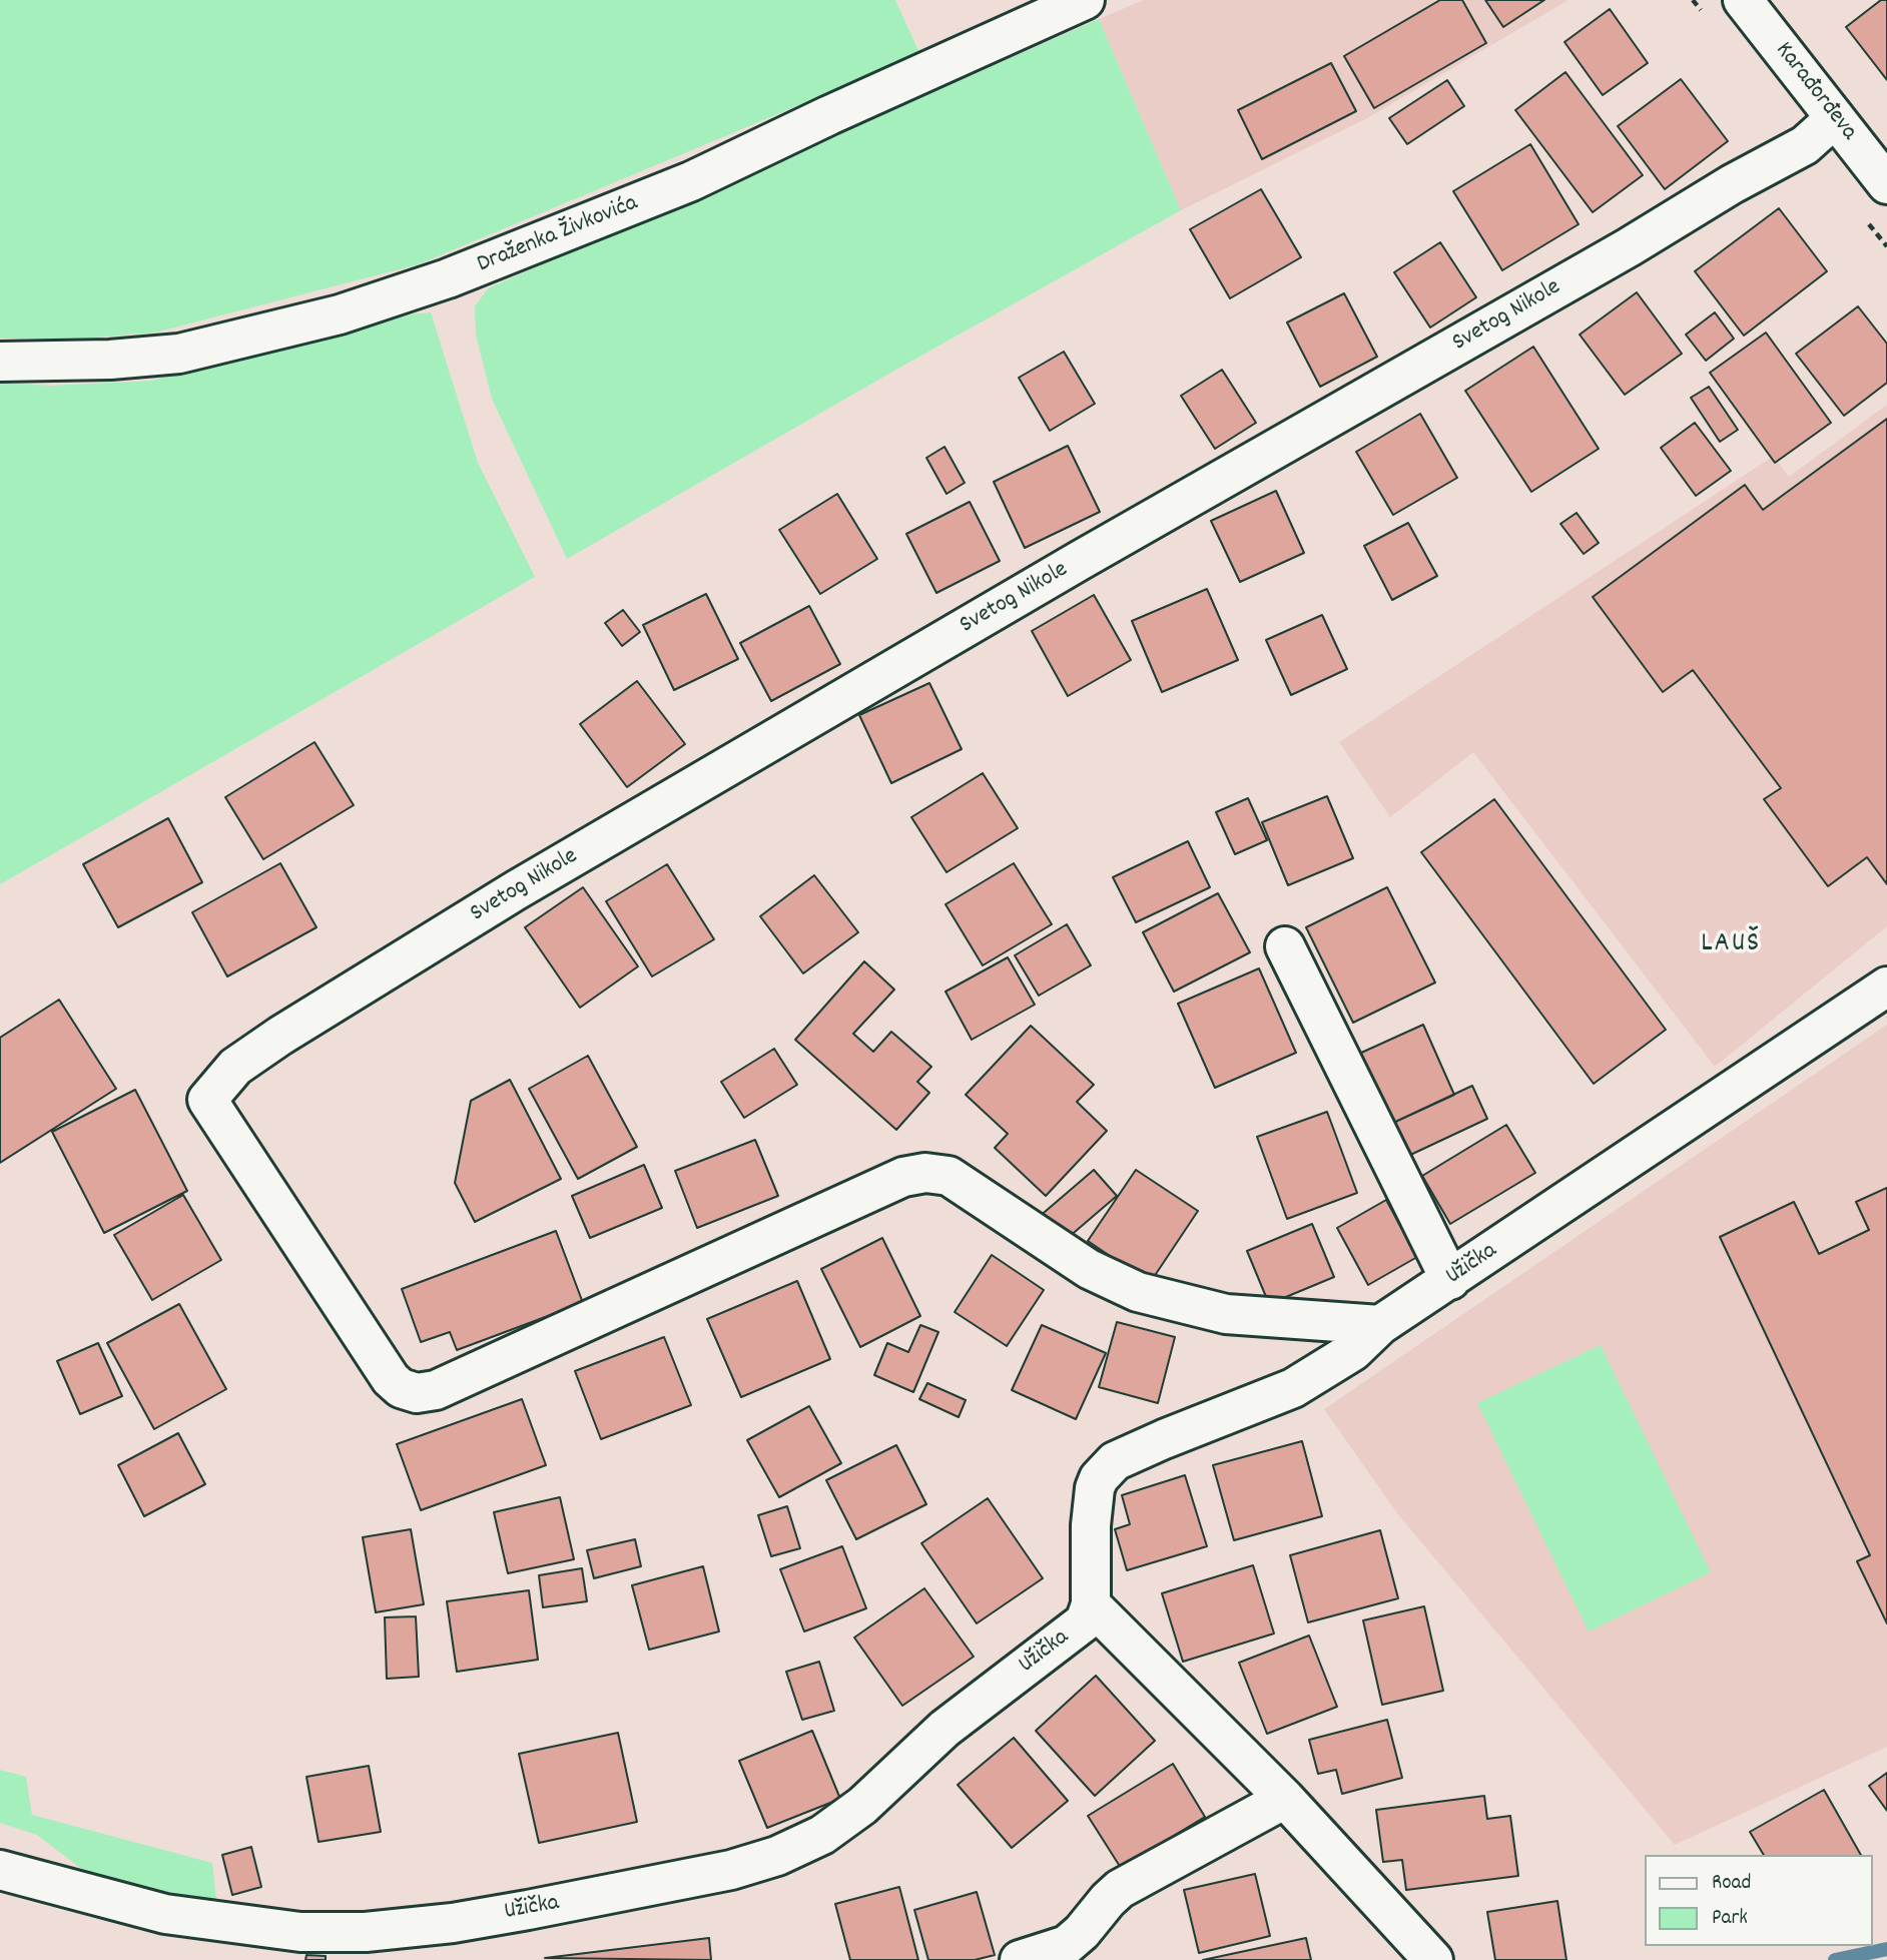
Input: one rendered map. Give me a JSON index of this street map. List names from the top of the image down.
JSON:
{
  "streets": {
    "street": [
      "Karađorđeva",
      "Draženka Živkovića",
      "Svetog Nikole",
      "Užička"
    ]
  },
  "crossings": [
    ["Karađorđeva", "Svetog Nikole"],
    ["Svetog Nikole", "Užička"]
  ],
  "districts": ["LAUŠ"],
  "legend": ["Road", "Park"]
}
